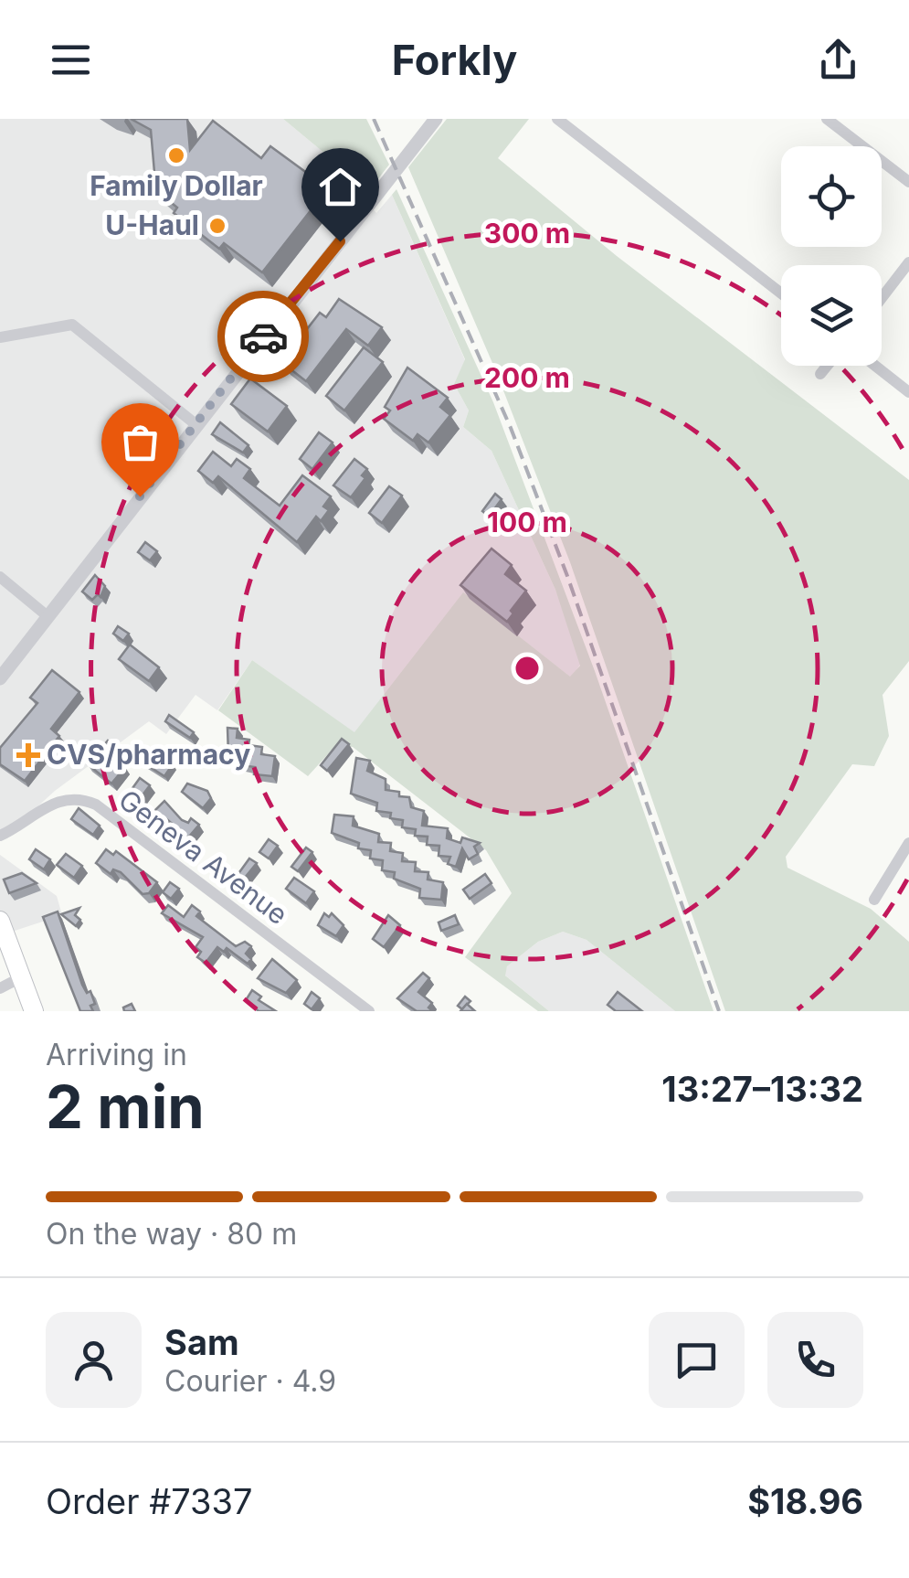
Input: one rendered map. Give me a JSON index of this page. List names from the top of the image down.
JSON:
{
  "streets": {
    "street": ["Geneva Avenue"]
  },
  "places": {
    "other": ["Family Dollar", "U-Haul"],
    "health": ["CVS/pharmacy"]
  },
  "page": {
    "header": "Forkly",
    "heading": ["2 min", "Arriving in", "13:27–13:32"],
    "panel": [
      "Sam",
      "Courier · 4.9",
      "Order #7337",
      "$18.96"
    ],
    "bar": "On the way · 80 m"
  },
  "rings": ["300 m", "200 m", "100 m"]
}
